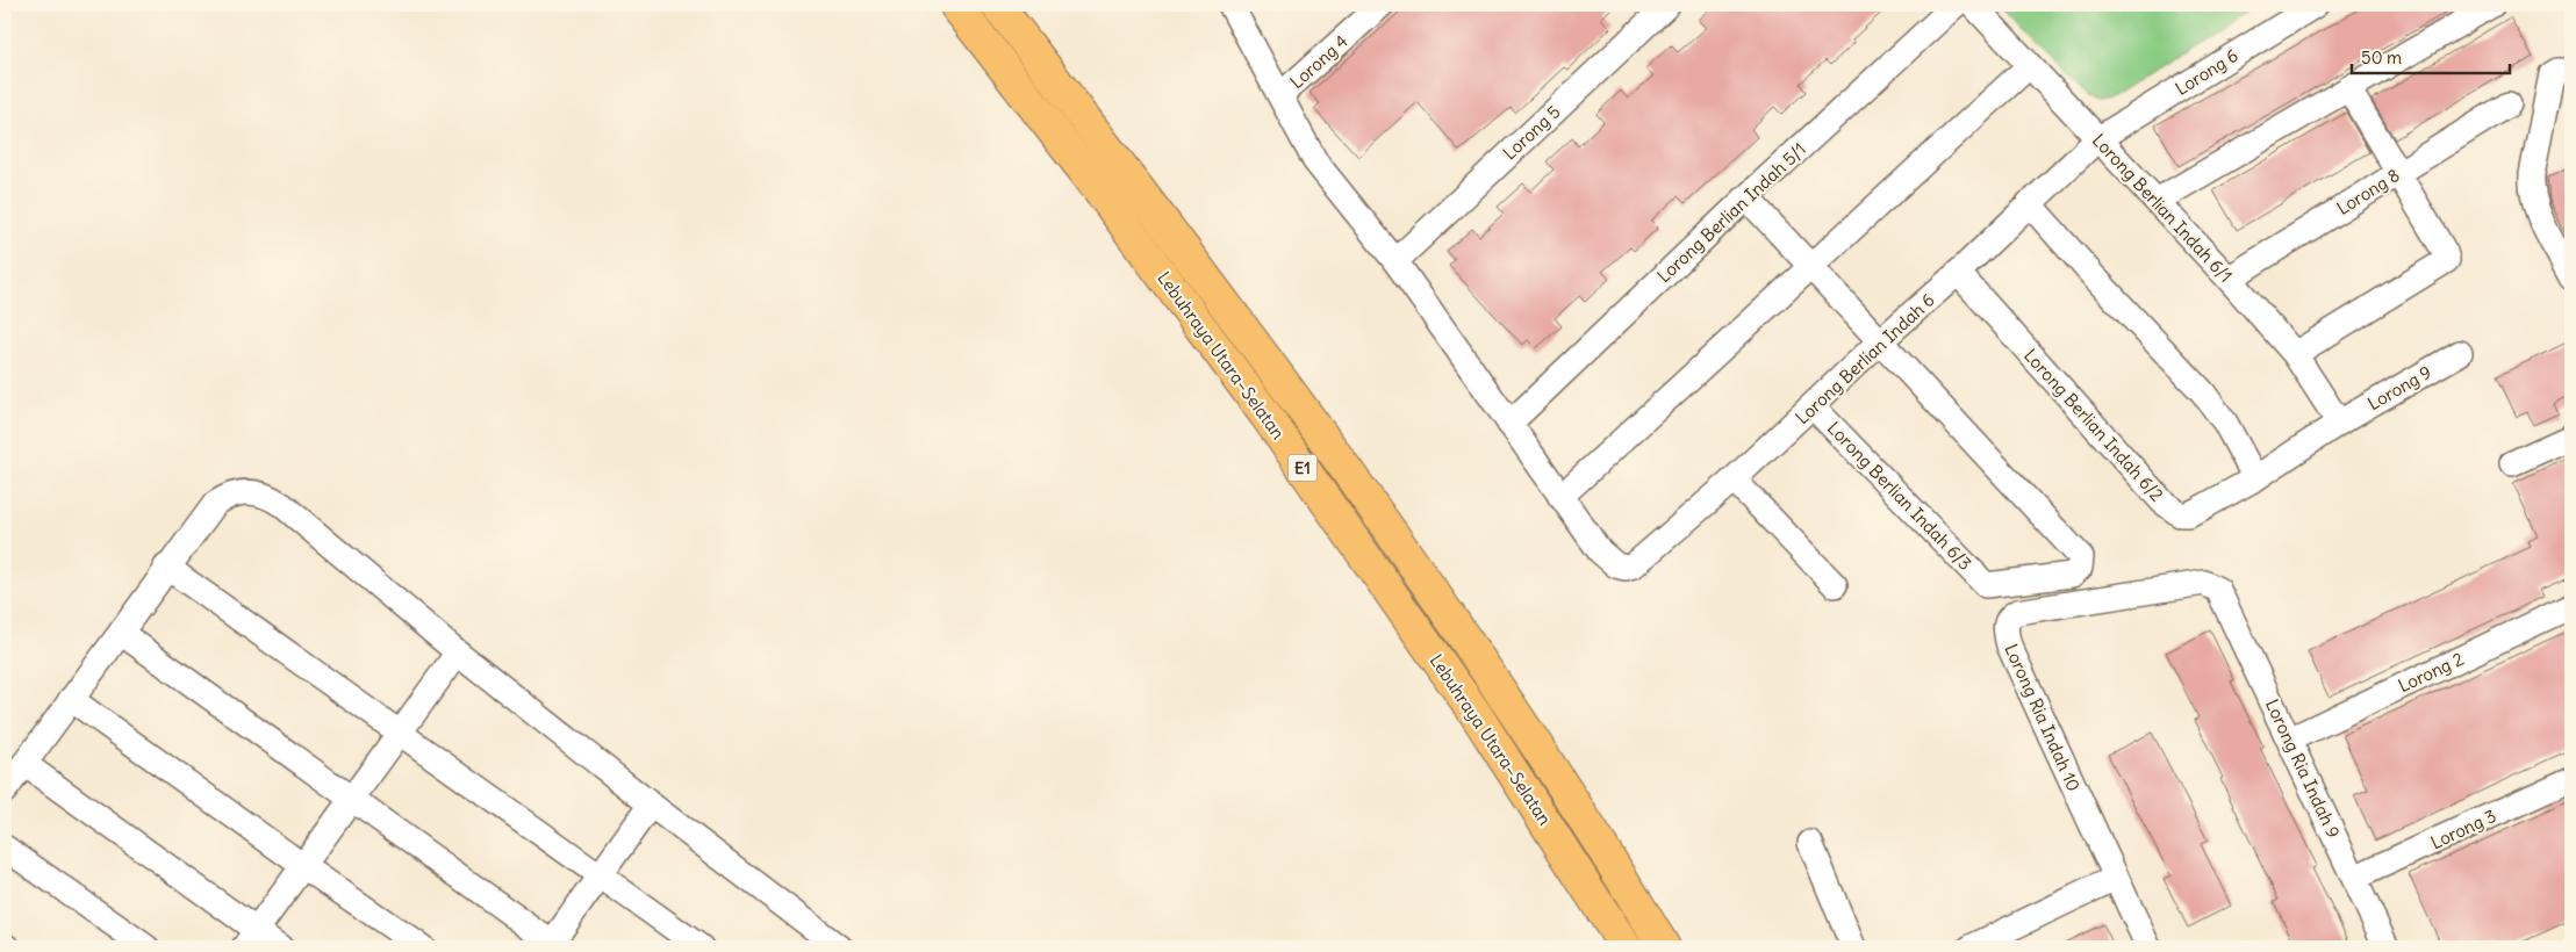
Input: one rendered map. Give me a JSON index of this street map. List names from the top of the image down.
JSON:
{
  "streets": {
    "highway": ["Lebuhraya Utara–Selatan", "E1"],
    "street": [
      "Lorong 4",
      "Lorong 6",
      "Lorong 5",
      "Lorong 8",
      "Lorong Berlian Indah 6/1",
      "Lorong Berlian Indah 5/1",
      "Lorong Berlian Indah 6",
      "Lorong 9",
      "Lorong Berlian Indah 6/2",
      "Lorong Berlian Indah 6/3",
      "Lorong 2",
      "Lorong Ria Indah 10",
      "Lorong Ria Indah 9",
      "Lorong 3"
    ]
  },
  "crossings": [
    ["Lorong 6", "Lorong Berlian Indah 6/1"],
    ["Lorong 6", "Lorong Berlian Indah 6"],
    ["Lorong 8", "Lorong Berlian Indah 6/1"],
    ["Lorong Berlian Indah 6/1", "Lorong Berlian Indah 6"],
    ["Lorong Berlian Indah 6/1", "Lorong 9"],
    ["Lorong Berlian Indah 6/1", "Lorong Berlian Indah 6/2"],
    ["Lorong Berlian Indah 6", "Lorong Berlian Indah 6/2"],
    ["Lorong Berlian Indah 6", "Lorong Berlian Indah 6/3"],
    ["Lorong 9", "Lorong Berlian Indah 6/2"],
    ["Lorong 2", "Lorong Ria Indah 9"],
    ["Lorong Ria Indah 10", "Lorong Ria Indah 9"],
    ["Lorong Ria Indah 9", "Lorong 3"]
  ],
  "scale_bar": "50 m"
}
